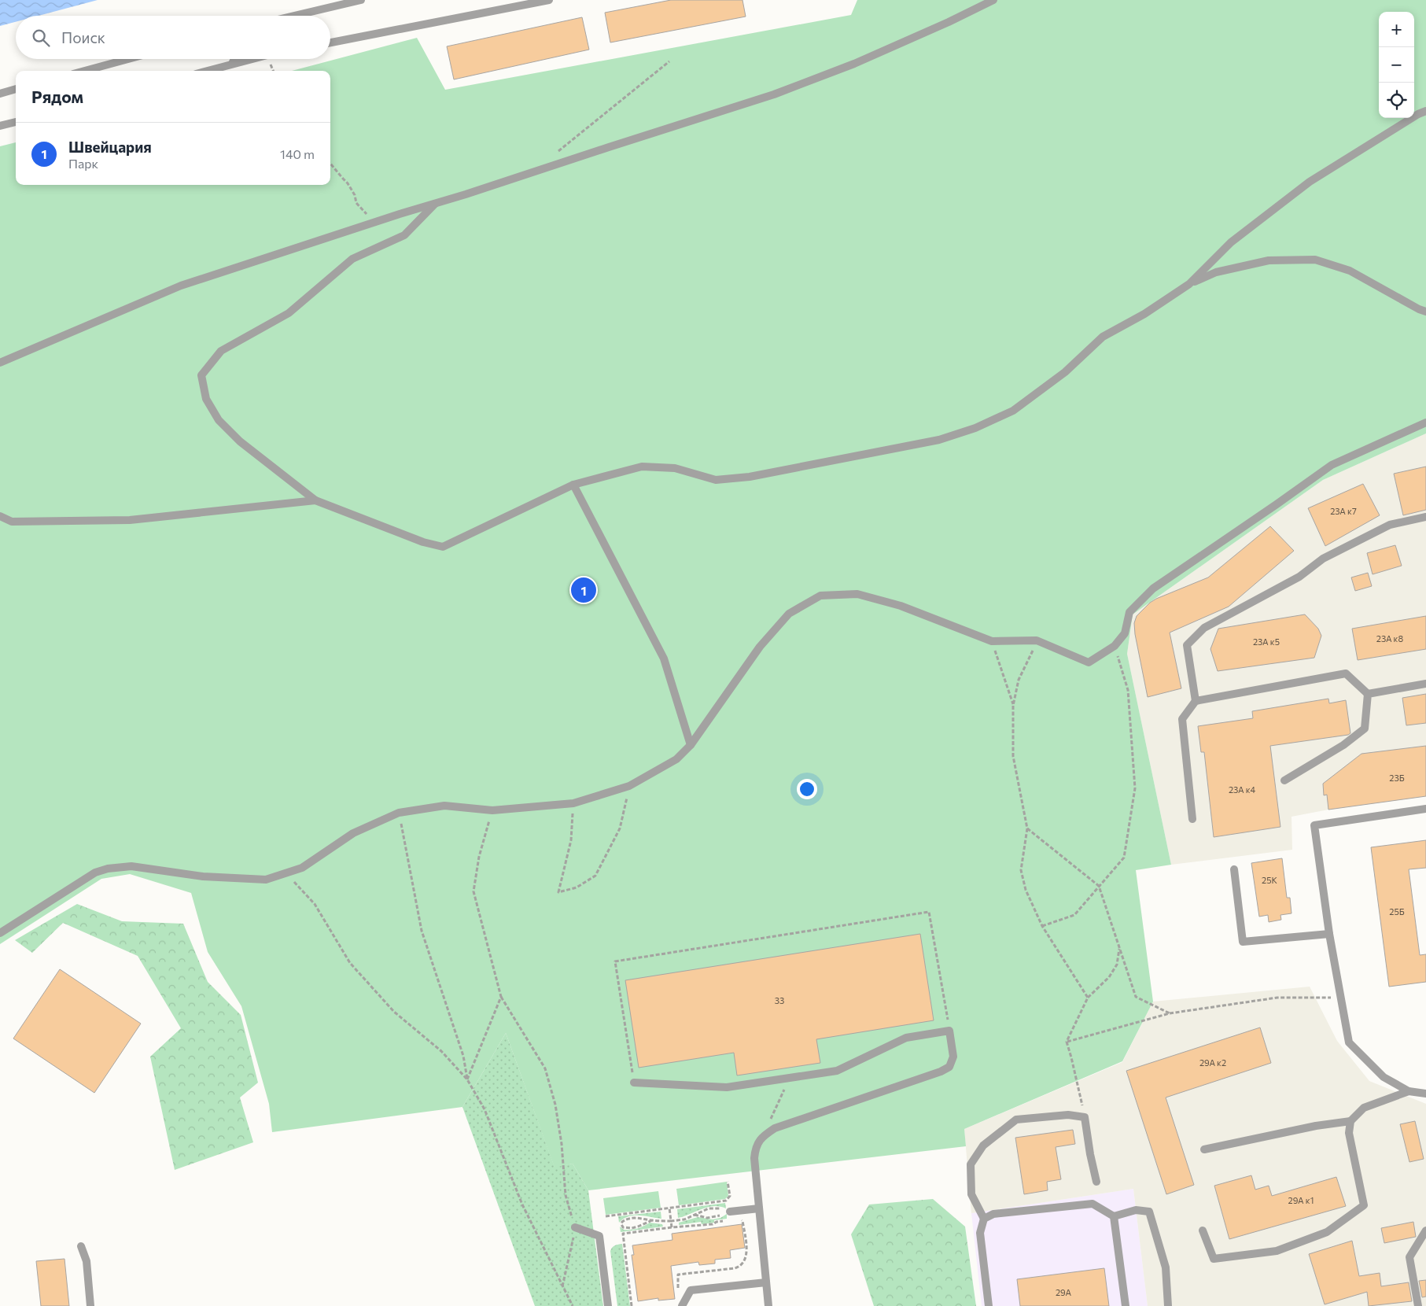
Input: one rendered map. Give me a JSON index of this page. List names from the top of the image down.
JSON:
{
  "house_numbers": [
    "23А к7",
    "23А к8",
    "23А к5",
    "23Б",
    "23А к4",
    "25К",
    "25Б",
    "33",
    "29А к2",
    "29А к1",
    "29А"
  ],
  "page": {
    "map_buttons": ["+", "−"],
    "search": "Поиск",
    "heading": "Рядом",
    "list": [
      {
        "mark": "1",
        "name": "Швейцария",
        "note": "Парк",
        "value": "140 m"
      }
    ],
    "pins": "1"
  }
}
